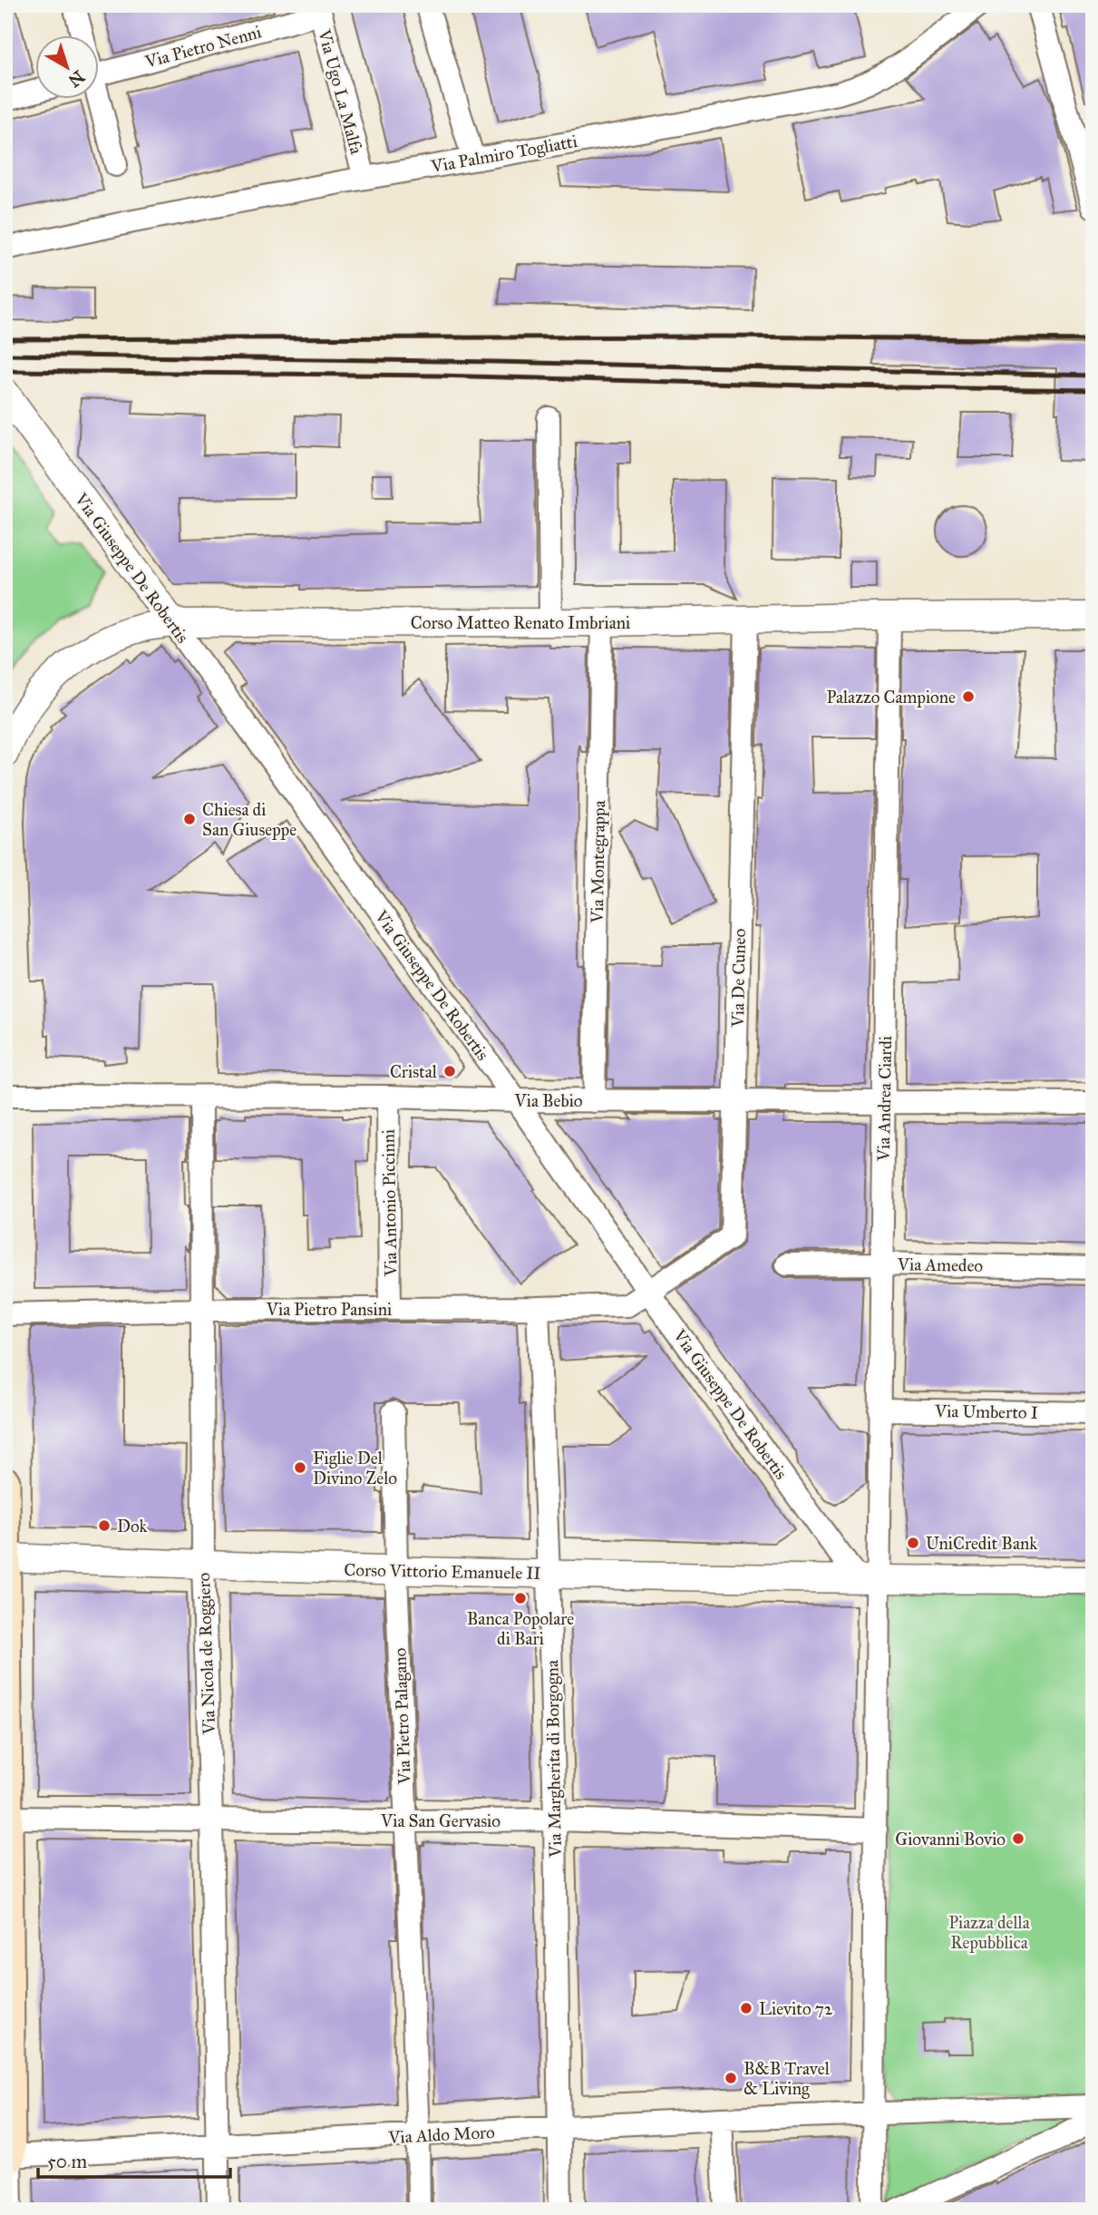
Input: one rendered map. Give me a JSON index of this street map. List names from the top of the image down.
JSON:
{
  "streets": {
    "street": [
      "Via Pietro Nenni",
      "Via Ugo La Malfa",
      "Via Palmiro Togliatti",
      "Via Giuseppe De Robertis",
      "Corso Matteo Renato Imbriani",
      "Via Montegrappa",
      "Via De Cuneo",
      "Via Andrea Ciardi",
      "Via Bebio",
      "Via Antonio Piccinni",
      "Via Amedeo",
      "Via Pietro Pansini",
      "Via Umberto I",
      "Corso Vittorio Emanuele II",
      "Via Nicola de Roggiero",
      "Via Pietro Palagano",
      "Via Margherita di Borgogna",
      "Via San Gervasio",
      "Via Aldo Moro"
    ]
  },
  "crossings": [
    ["Via Pietro Nenni", "Via Ugo La Malfa"],
    ["Via Ugo La Malfa", "Via Palmiro Togliatti"],
    ["Via Giuseppe De Robertis", "Corso Matteo Renato Imbriani"],
    ["Via Giuseppe De Robertis", "Via De Cuneo"],
    ["Via Giuseppe De Robertis", "Via Andrea Ciardi"],
    ["Via Giuseppe De Robertis", "Via Bebio"],
    ["Via Giuseppe De Robertis", "Via Pietro Pansini"],
    ["Via Giuseppe De Robertis", "Corso Vittorio Emanuele II"],
    ["Corso Matteo Renato Imbriani", "Via Montegrappa"],
    ["Corso Matteo Renato Imbriani", "Via De Cuneo"],
    ["Corso Matteo Renato Imbriani", "Via Andrea Ciardi"],
    ["Via Montegrappa", "Via Bebio"],
    ["Via De Cuneo", "Via Bebio"],
    ["Via De Cuneo", "Via Pietro Pansini"],
    ["Via Andrea Ciardi", "Via Bebio"],
    ["Via Andrea Ciardi", "Via Amedeo"],
    ["Via Andrea Ciardi", "Via Umberto I"],
    ["Via Andrea Ciardi", "Corso Vittorio Emanuele II"],
    ["Via Bebio", "Via Antonio Piccinni"],
    ["Via Bebio", "Via Nicola de Roggiero"],
    ["Via Antonio Piccinni", "Via Pietro Pansini"],
    ["Via Pietro Pansini", "Via Nicola de Roggiero"],
    ["Via Pietro Pansini", "Via Margherita di Borgogna"],
    ["Corso Vittorio Emanuele II", "Via Nicola de Roggiero"],
    ["Corso Vittorio Emanuele II", "Via Pietro Palagano"],
    ["Corso Vittorio Emanuele II", "Via Margherita di Borgogna"],
    ["Via Nicola de Roggiero", "Via San Gervasio"],
    ["Via Nicola de Roggiero", "Via Aldo Moro"],
    ["Via Pietro Palagano", "Via San Gervasio"],
    ["Via Pietro Palagano", "Via Aldo Moro"],
    ["Via Margherita di Borgogna", "Via San Gervasio"],
    ["Via Margherita di Borgogna", "Via Aldo Moro"]
  ],
  "parks": ["Piazza della Repubblica"],
  "places": [
    "Palazzo Campione",
    "Chiesa di San Giuseppe",
    "Cristal",
    "Figlie Del Divino Zelo",
    "Dok",
    "UniCredit Bank",
    "Banca Popolare di Bari",
    "Giovanni Bovio",
    "Lievito 72",
    "B&B Travel & Living"
  ],
  "scale_bar": "50 m",
  "north": "bottom right"
}
